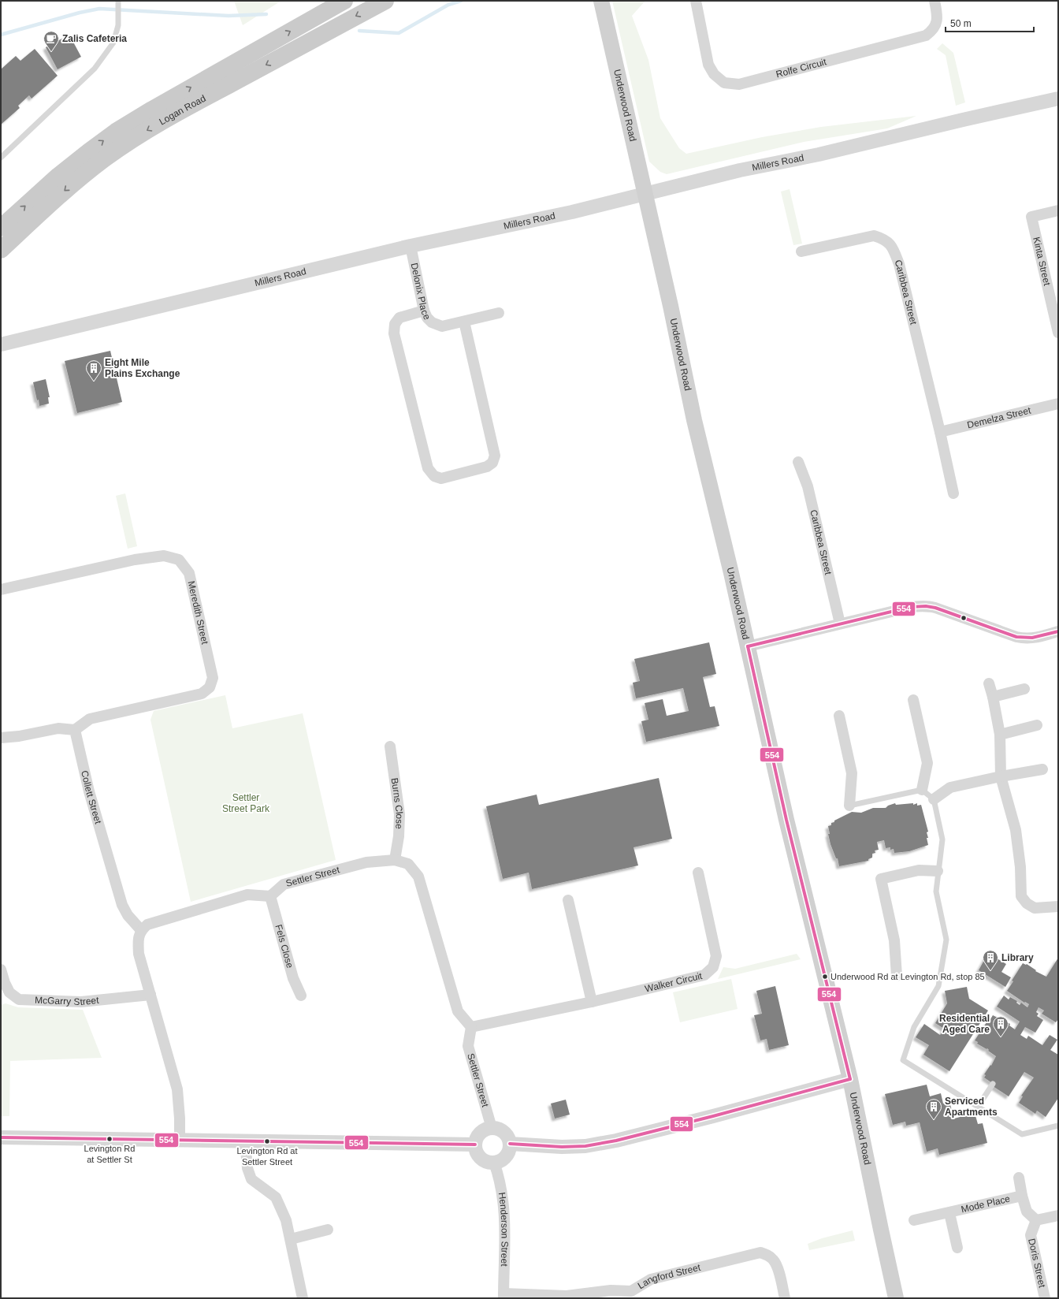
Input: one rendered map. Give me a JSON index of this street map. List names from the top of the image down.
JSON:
{
  "streets": {
    "main road": ["Underwood Road", "Logan Road"],
    "street": [
      "Rolfe Circuit",
      "Millers Road",
      "Kinta Street",
      "Delonix Place",
      "Caribbea Street",
      "Demelza Street",
      "Meredith Street",
      "Collett Street",
      "Burns Close",
      "Settler Street",
      "Fels Close",
      "Walker Circuit",
      "McGarry Street",
      "Mode Place",
      "Henderson Street",
      "Doris Street",
      "Langford Street"
    ]
  },
  "crossings": [
    ["Underwood Road", "Millers Road"],
    ["Millers Road", "Delonix Place"],
    ["Caribbea Street", "Demelza Street"],
    ["Meredith Street", "Collett Street"],
    ["Burns Close", "Settler Street"],
    ["Settler Street", "Fels Close"],
    ["Settler Street", "Walker Circuit"],
    ["Settler Street", "Henderson Street"],
    ["Henderson Street", "Langford Street"]
  ],
  "parks": ["Settler Street Park"],
  "places": {
    "cafe": ["Zalis Cafeteria"],
    "building": [
      "Eight Mile Plains Exchange",
      "Library",
      "Residential Aged Care",
      "Serviced Apartments"
    ],
    "other": ["Underwood Rd at Levington Rd, stop 85", "Levington Rd at Settler St", "Levington Rd at Settler Street"]
  },
  "lines": ["transit line 554"],
  "scale_bar": "50 m"
}
